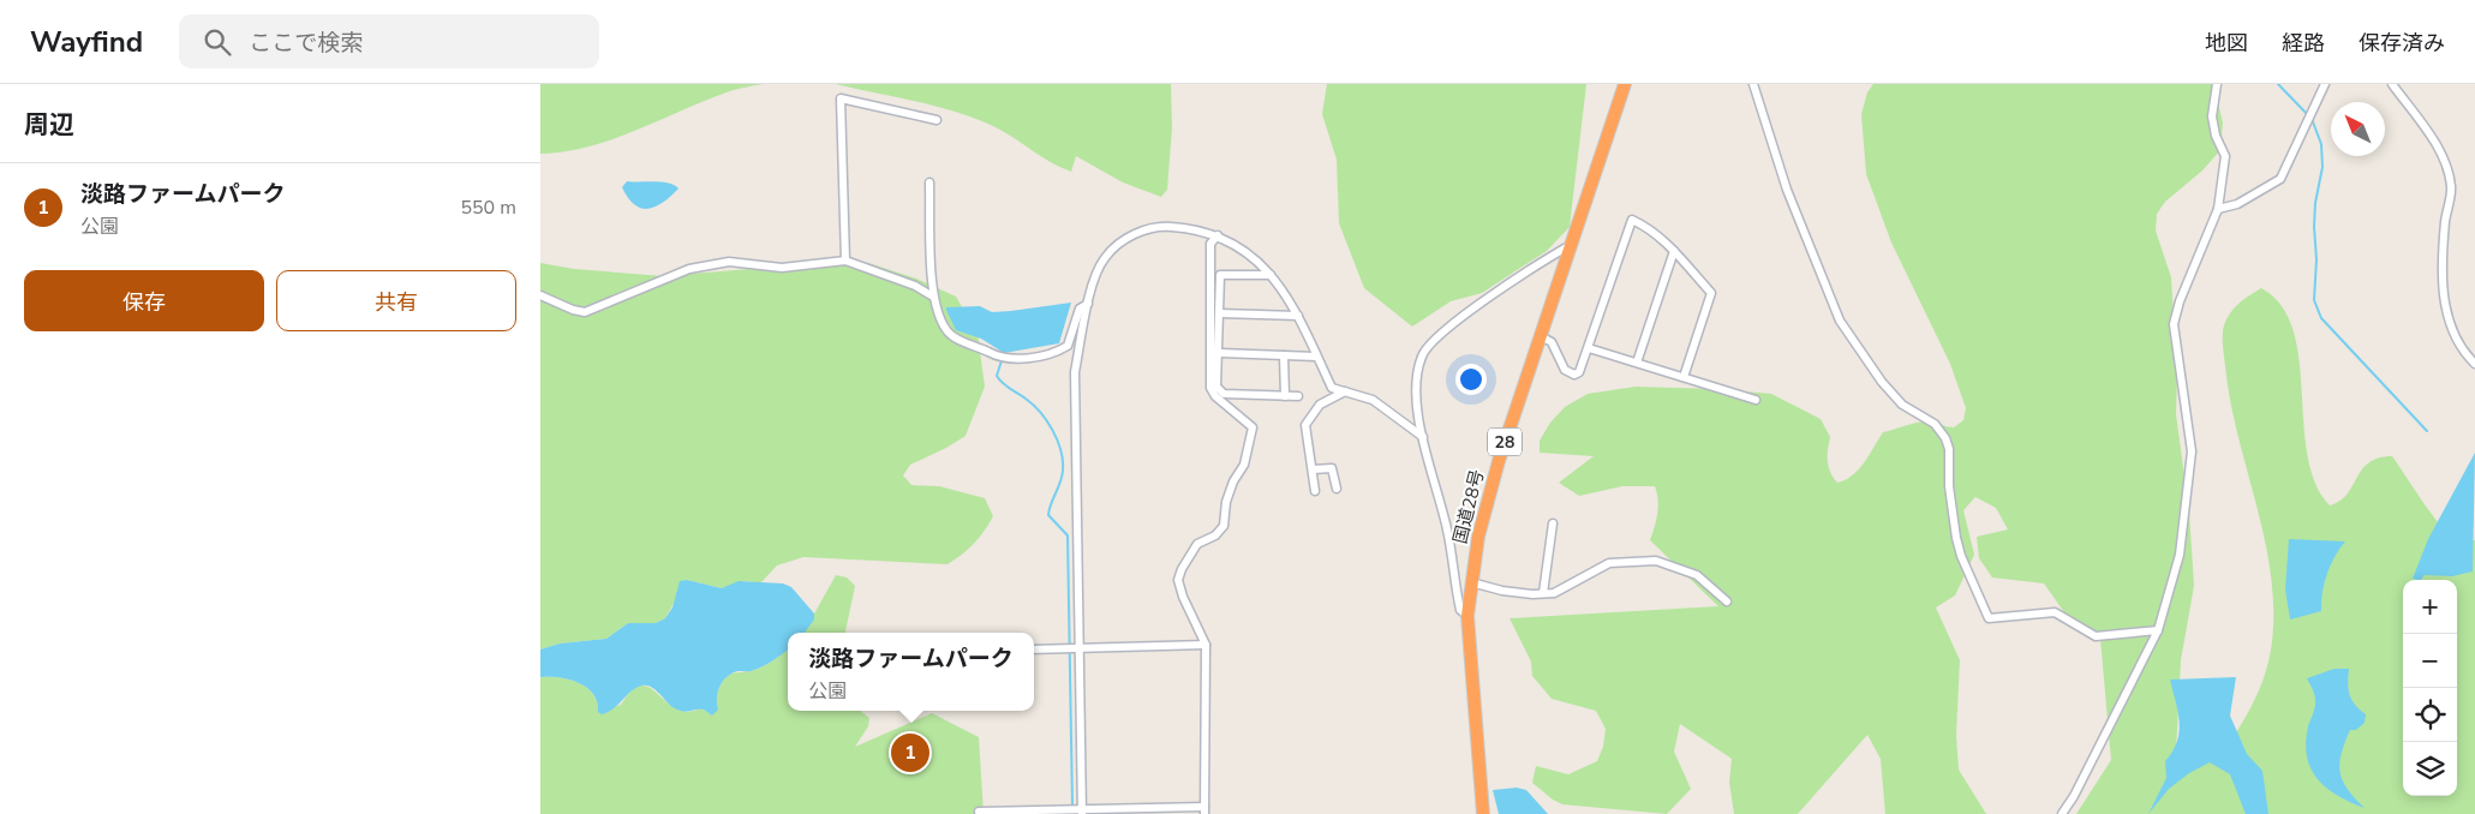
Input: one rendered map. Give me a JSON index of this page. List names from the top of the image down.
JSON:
{
  "streets": {
    "highway": ["28", "国道28号"]
  },
  "north": "top left",
  "page": {
    "header": "Wayfind",
    "search": "ここで検索",
    "nav": ["地図", "経路", "保存済み"],
    "heading": "周辺",
    "list": [
      {
        "mark": "1",
        "name": "淡路ファームパーク",
        "note": "公園",
        "value": "550 m"
      }
    ],
    "buttons": ["保存", "共有"],
    "map_buttons": ["+", "−"],
    "popup": ["淡路ファームパーク", "公園"],
    "pins": "1"
  }
}
